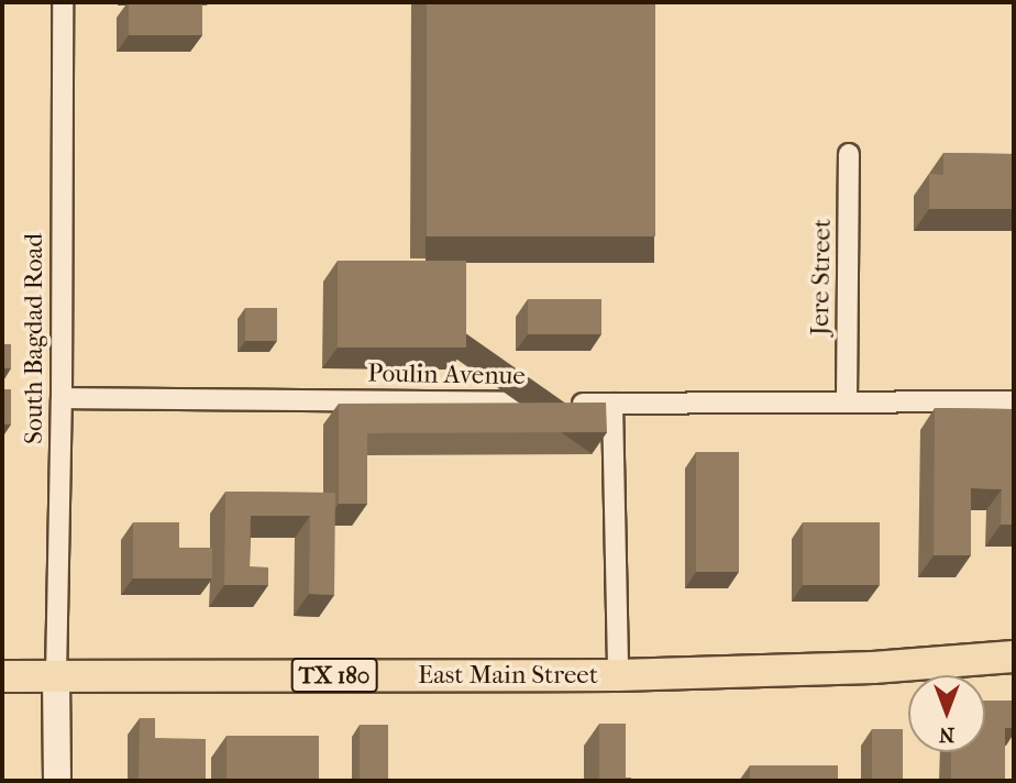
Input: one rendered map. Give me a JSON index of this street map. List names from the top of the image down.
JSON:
{
  "streets": {
    "main road": ["TX 180", "East Main Street"],
    "street": ["Jere Street", "South Bagdad Road", "Poulin Avenue"]
  },
  "crossings": [
    ["Jere Street", "Poulin Avenue"],
    ["South Bagdad Road", "Poulin Avenue"],
    ["South Bagdad Road", "East Main Street"]
  ],
  "north": "bottom"
}
